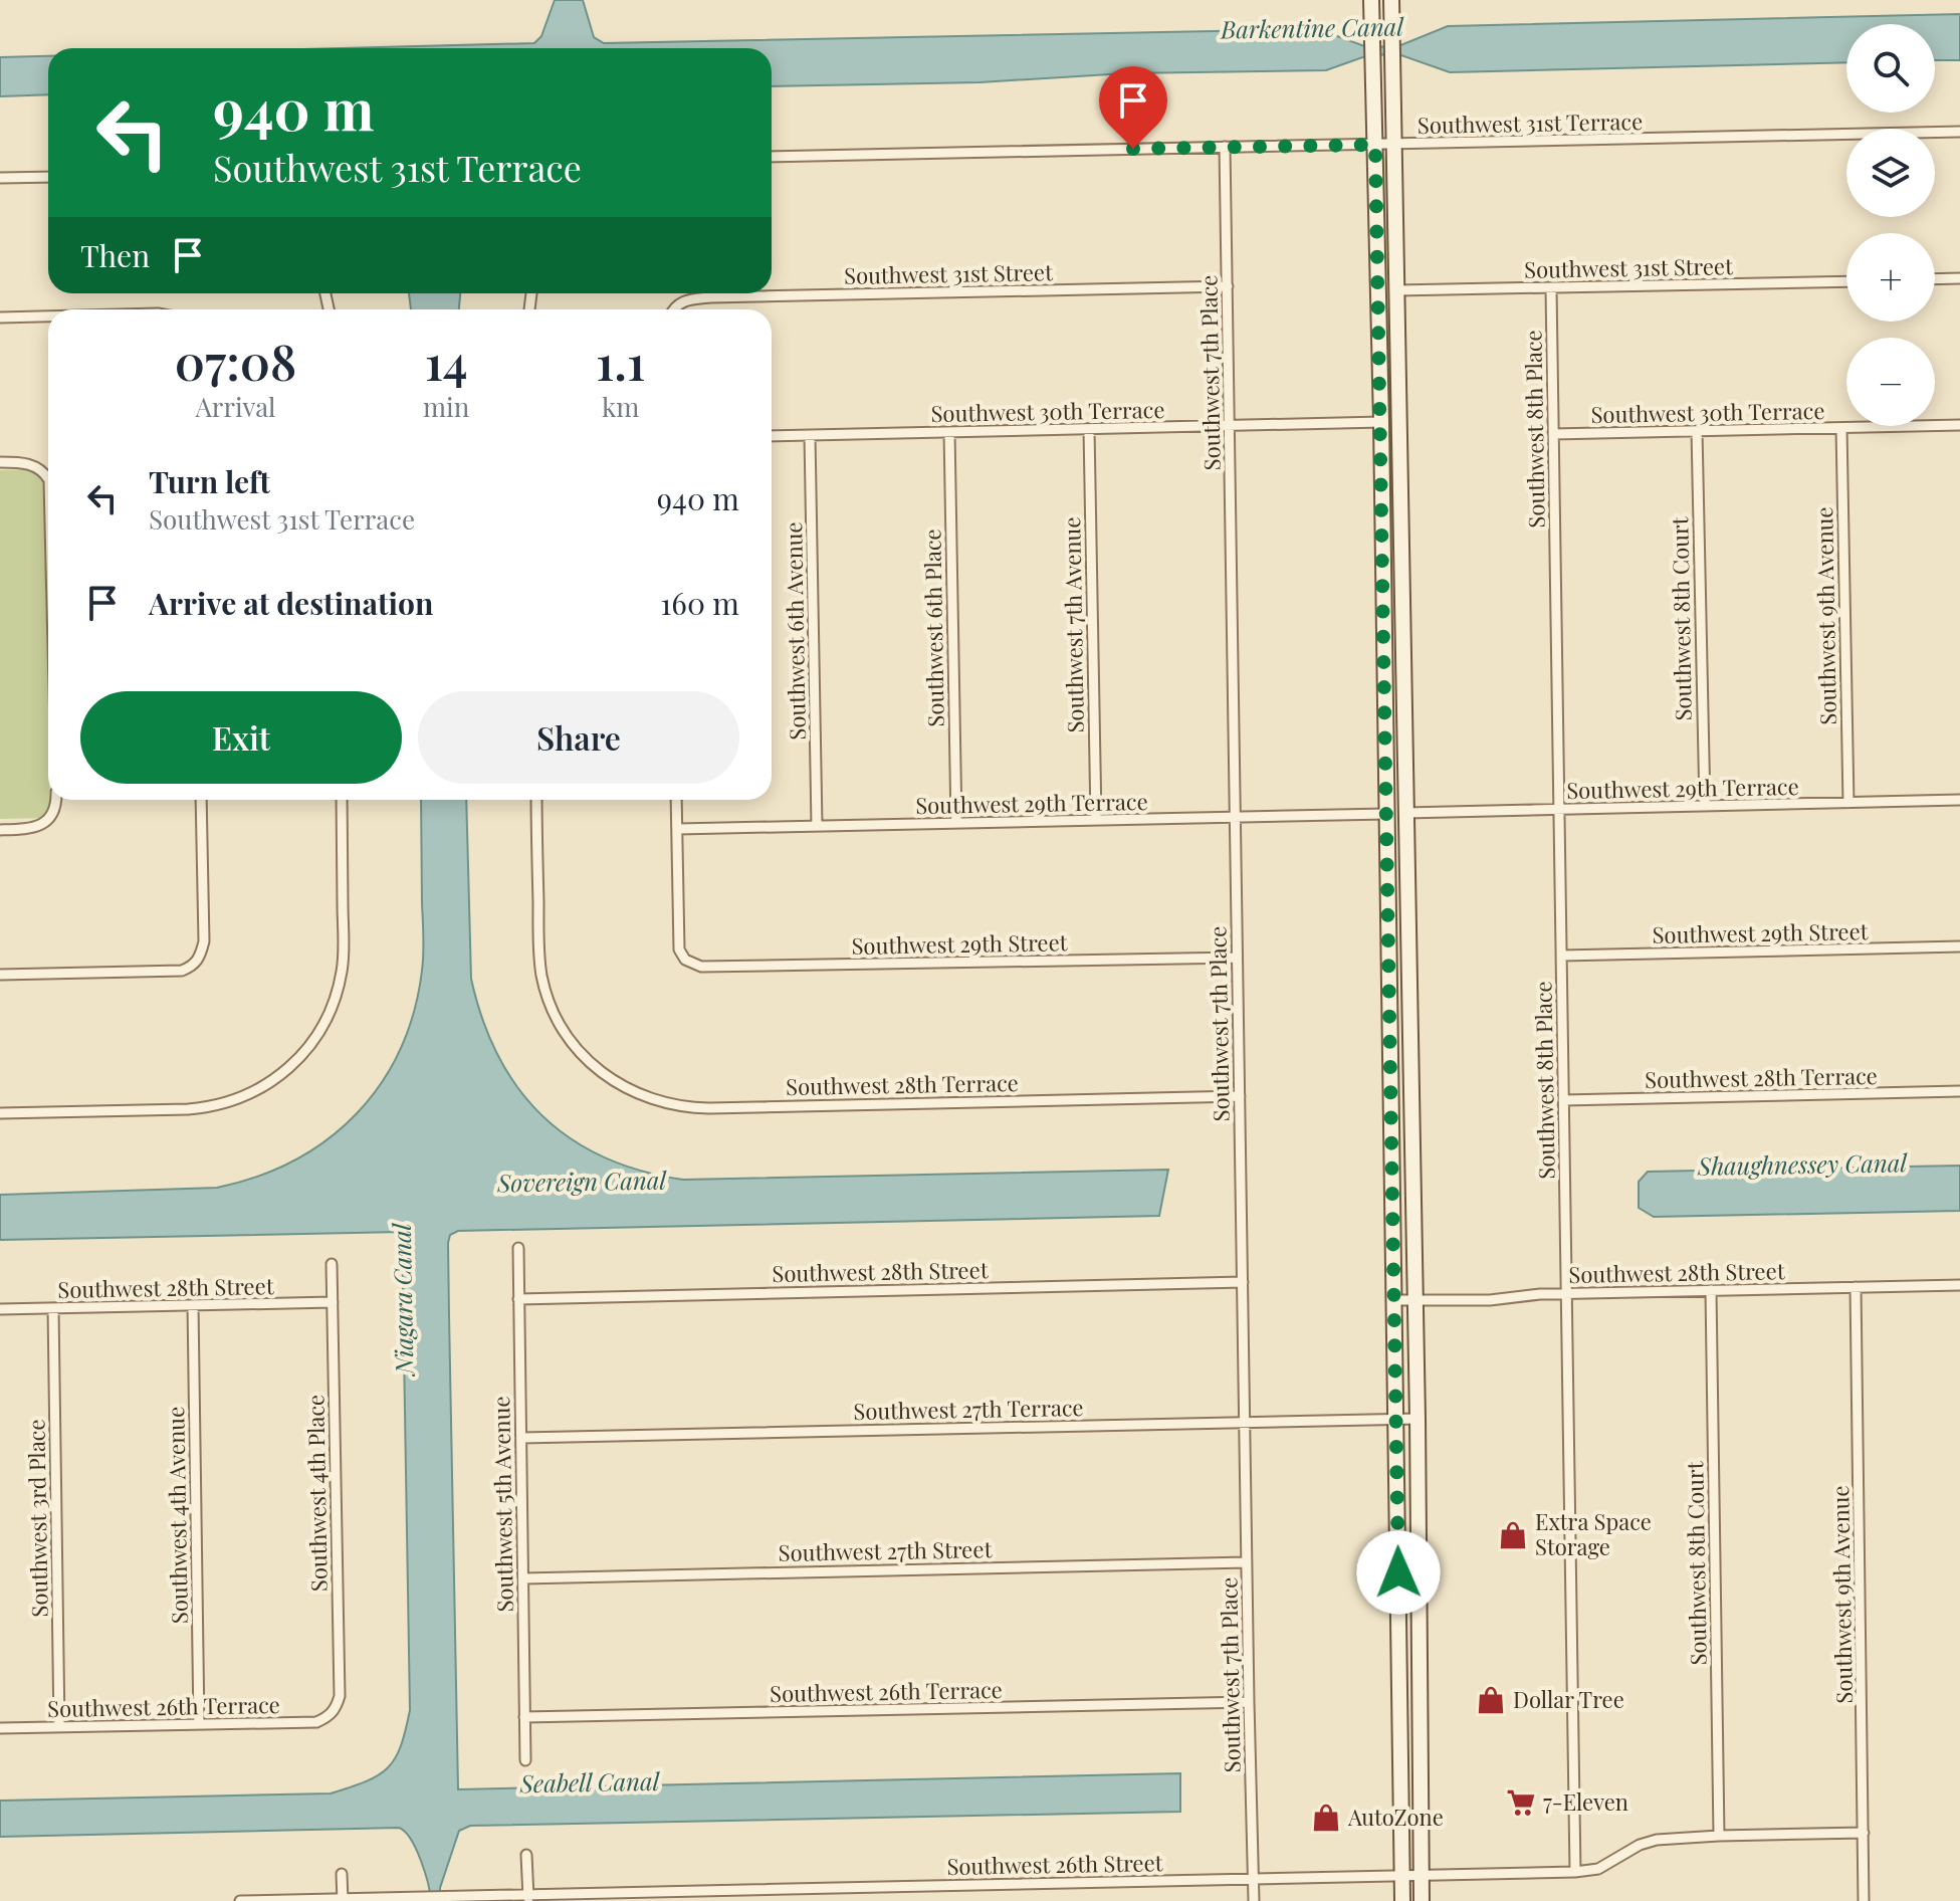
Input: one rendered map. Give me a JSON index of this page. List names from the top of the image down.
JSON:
{
  "streets": {
    "street": [
      "Southwest 31st Terrace",
      "Southwest 31st Street",
      "Southwest 7th Place",
      "Southwest 30th Terrace",
      "Southwest 8th Place",
      "Southwest 9th Avenue",
      "Southwest 8th Court",
      "Southwest 7th Avenue",
      "Southwest 6th Place",
      "Southwest 6th Avenue",
      "Southwest 29th Terrace",
      "Southwest 29th Street",
      "Southwest 28th Terrace",
      "Southwest 28th Street",
      "Southwest 27th Terrace",
      "Southwest 4th Place",
      "Southwest 5th Avenue",
      "Southwest 4th Avenue",
      "Southwest 3rd Place",
      "Southwest 27th Street",
      "Southwest 26th Terrace",
      "Southwest 26th Street"
    ]
  },
  "crossings": [
    ["Southwest 31st Terrace", "Southwest 7th Place"],
    ["Southwest 31st Street", "Southwest 7th Place"],
    ["Southwest 31st Street", "Southwest 8th Place"],
    ["Southwest 7th Place", "Southwest 30th Terrace"],
    ["Southwest 7th Place", "Southwest 29th Terrace"],
    ["Southwest 7th Place", "Southwest 29th Street"],
    ["Southwest 7th Place", "Southwest 28th Terrace"],
    ["Southwest 7th Place", "Southwest 28th Street"],
    ["Southwest 7th Place", "Southwest 27th Terrace"],
    ["Southwest 7th Place", "Southwest 27th Street"],
    ["Southwest 7th Place", "Southwest 26th Terrace"],
    ["Southwest 7th Place", "Southwest 26th Street"],
    ["Southwest 30th Terrace", "Southwest 8th Place"],
    ["Southwest 30th Terrace", "Southwest 9th Avenue"],
    ["Southwest 30th Terrace", "Southwest 8th Court"],
    ["Southwest 30th Terrace", "Southwest 7th Avenue"],
    ["Southwest 30th Terrace", "Southwest 6th Place"],
    ["Southwest 30th Terrace", "Southwest 6th Avenue"],
    ["Southwest 8th Place", "Southwest 29th Terrace"],
    ["Southwest 8th Place", "Southwest 29th Street"],
    ["Southwest 8th Place", "Southwest 28th Terrace"],
    ["Southwest 8th Place", "Southwest 28th Street"],
    ["Southwest 8th Place", "Southwest 26th Street"],
    ["Southwest 9th Avenue", "Southwest 29th Terrace"],
    ["Southwest 9th Avenue", "Southwest 28th Street"],
    ["Southwest 9th Avenue", "Southwest 26th Street"],
    ["Southwest 8th Court", "Southwest 29th Terrace"],
    ["Southwest 8th Court", "Southwest 28th Street"],
    ["Southwest 8th Court", "Southwest 26th Street"],
    ["Southwest 7th Avenue", "Southwest 29th Terrace"],
    ["Southwest 6th Place", "Southwest 29th Terrace"],
    ["Southwest 6th Avenue", "Southwest 29th Terrace"],
    ["Southwest 29th Terrace", "Southwest 29th Street"],
    ["Southwest 28th Street", "Southwest 4th Place"],
    ["Southwest 28th Street", "Southwest 5th Avenue"],
    ["Southwest 28th Street", "Southwest 4th Avenue"],
    ["Southwest 28th Street", "Southwest 3rd Place"],
    ["Southwest 27th Terrace", "Southwest 5th Avenue"],
    ["Southwest 4th Place", "Southwest 26th Terrace"],
    ["Southwest 5th Avenue", "Southwest 27th Street"],
    ["Southwest 5th Avenue", "Southwest 26th Terrace"],
    ["Southwest 4th Avenue", "Southwest 26th Terrace"],
    ["Southwest 3rd Place", "Southwest 26th Terrace"]
  ],
  "water": [
    "Barkentine Canal",
    "Shaughnessey Canal",
    "Sovereign Canal",
    "Niagara Canal",
    "Seabell Canal"
  ],
  "places": {
    "shop": ["Extra Space Storage", "Dollar Tree", "AutoZone"],
    "supermarket": ["7-Eleven"]
  },
  "page": {
    "map_buttons": ["+", "−"],
    "turn": ["940 m", "Southwest 31st Terrace"],
    "then": "Then",
    "eta": [
      "07:08",
      "Arrival",
      "14",
      "min",
      "1.1",
      "km"
    ],
    "list": [
      {
        "name": "Turn left",
        "note": "Southwest 31st Terrace",
        "value": "940 m"
      },
      {
        "name": "Arrive at destination",
        "value": "160 m"
      }
    ],
    "buttons": ["Exit", "Share"]
  }
}
